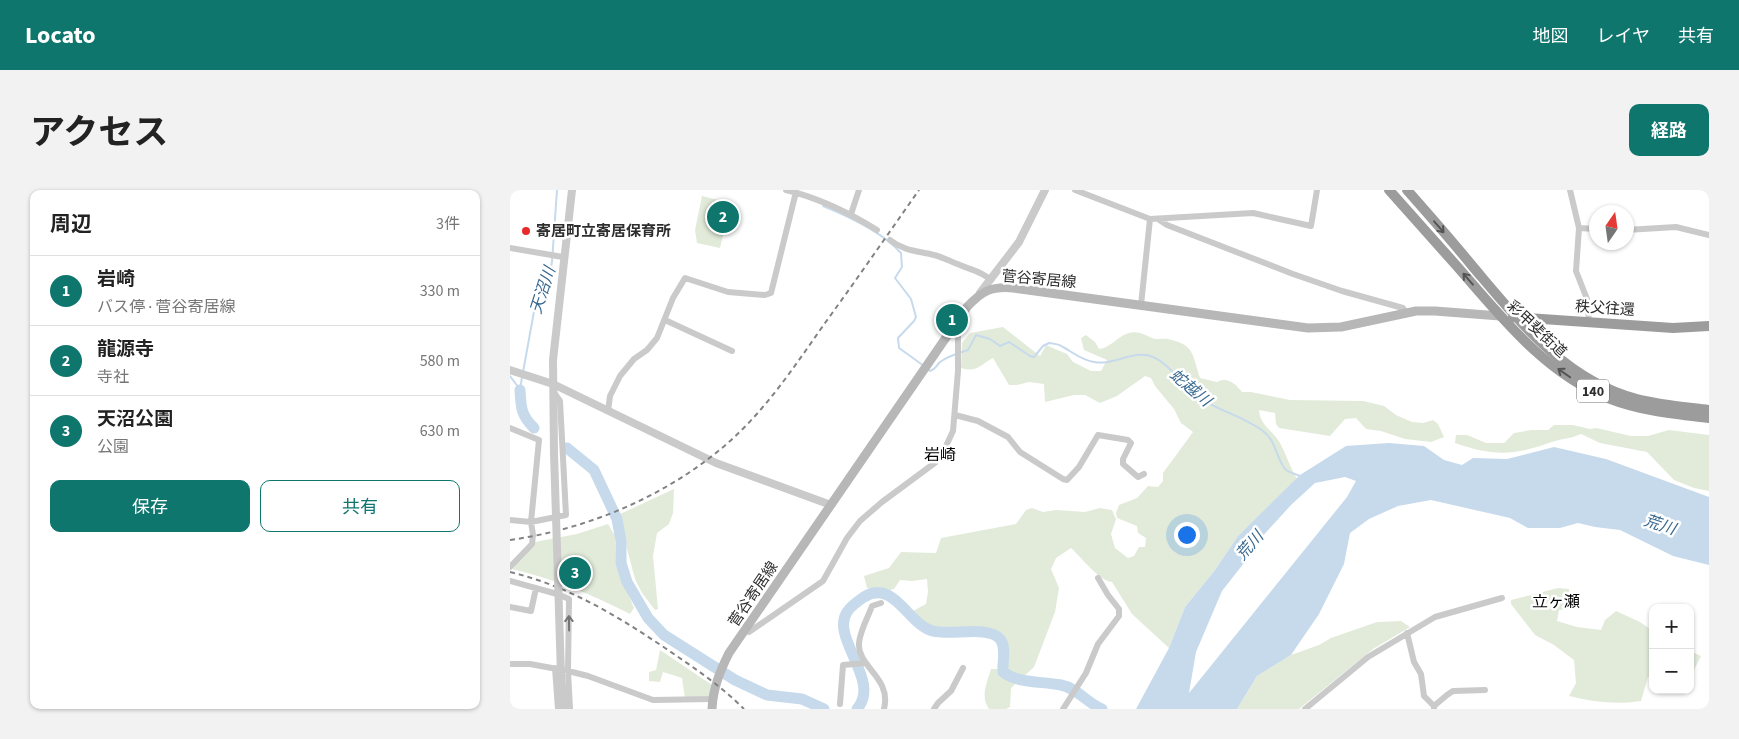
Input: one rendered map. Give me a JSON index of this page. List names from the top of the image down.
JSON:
{
  "streets": {
    "highway": ["秩父往還", "彩甲斐街道", "140"],
    "main road": ["菅谷寄居線"]
  },
  "crossings": [
    ["菅谷寄居線", "秩父往還"],
    ["菅谷寄居線", "彩甲斐街道"],
    ["秩父往還", "彩甲斐街道"]
  ],
  "districts": ["岩崎", "立ヶ瀬"],
  "water": ["天沼川", "蛇越川", "荒川"],
  "places": ["寄居町立寄居保育所"],
  "north": "top",
  "page": {
    "header": "Locato",
    "nav": ["地図", "レイヤ", "共有"],
    "title": "アクセス",
    "buttons": [
      "経路",
      ["保存", "共有"]
    ],
    "heading": ["周辺", "3件"],
    "pins": ["2", "1", "3"],
    "list": [
      {
        "mark": "1",
        "name": "岩崎",
        "note": "バス停 · 菅谷寄居線",
        "value": "330 m"
      },
      {
        "mark": "2",
        "name": "龍源寺",
        "note": "寺社",
        "value": "580 m"
      },
      {
        "mark": "3",
        "name": "天沼公園",
        "note": "公園",
        "value": "630 m"
      }
    ],
    "map_buttons": ["+", "−"]
  }
}
